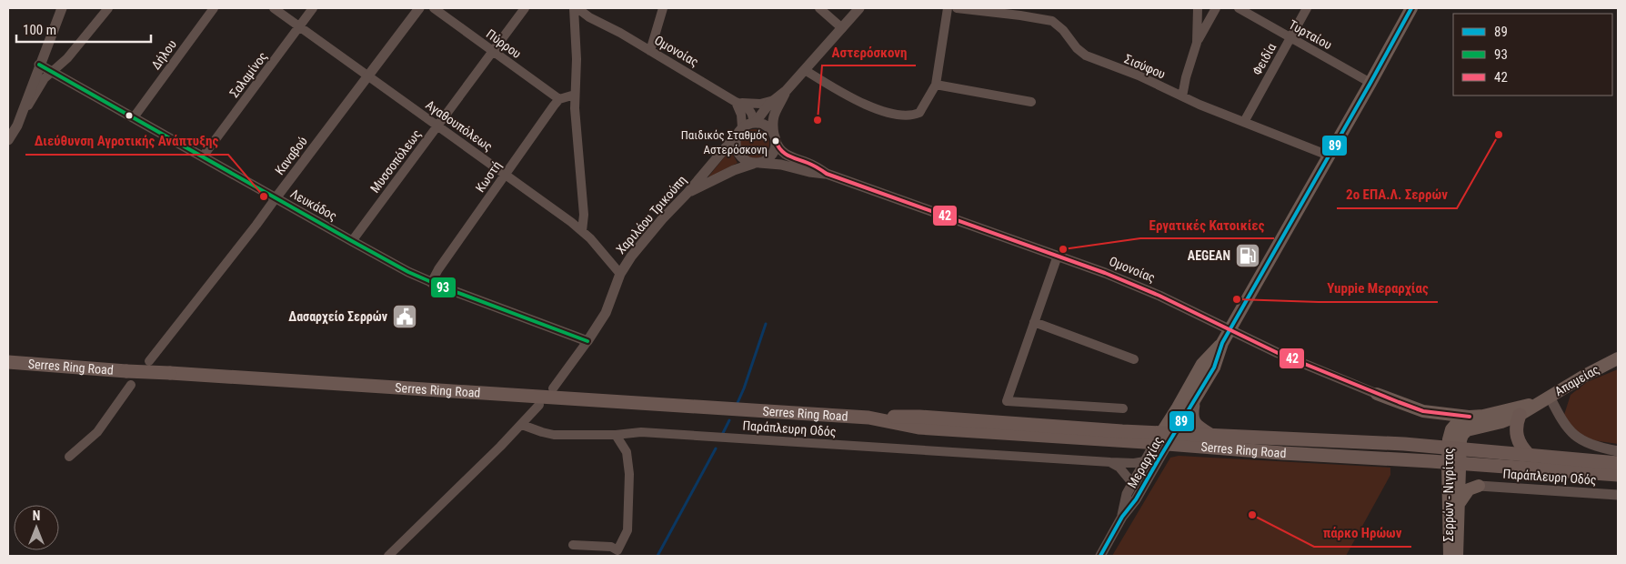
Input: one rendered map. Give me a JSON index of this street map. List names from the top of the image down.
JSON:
{
  "streets": {
    "main road": [
      "Serres Ring Road",
      "Απαμείας",
      "Μεραρχίας",
      "Σερρών - Νιγρίτας"
    ],
    "street": [
      "Τυρταίου",
      "Πύρρου",
      "Ομονοίας",
      "Δήλου",
      "Φειδία",
      "Σισύφου",
      "Σαλαμίνος",
      "Αγαθουπόλεως",
      "Καναβού",
      "Μυσσοπόλεως",
      "Κωστή",
      "Λευκάδος",
      "Χαριλάου Τρικούπη",
      "Παράπλευρη Οδός"
    ]
  },
  "crossings": [
    ["Τυρταίου", "Φειδία"],
    ["Τυρταίου", "Μεραρχίας"],
    ["Πύρρου", "Μυσσοπόλεως"],
    ["Πύρρου", "Κωστή"],
    ["Ομονοίας", "Χαριλάου Τρικούπη"],
    ["Ομονοίας", "Μεραρχίας"],
    ["Δήλου", "Λευκάδος"],
    ["Φειδία", "Σισύφου"],
    ["Σισύφου", "Μεραρχίας"],
    ["Σαλαμίνος", "Αγαθουπόλεως"],
    ["Σαλαμίνος", "Λευκάδος"],
    ["Αγαθουπόλεως", "Καναβού"],
    ["Αγαθουπόλεως", "Μυσσοπόλεως"],
    ["Αγαθουπόλεως", "Κωστή"],
    ["Αγαθουπόλεως", "Χαριλάου Τρικούπη"],
    ["Καναβού", "Λευκάδος"],
    ["Μυσσοπόλεως", "Λευκάδος"],
    ["Κωστή", "Λευκάδος"],
    ["Λευκάδος", "Χαριλάου Τρικούπη"],
    ["Serres Ring Road", "Μεραρχίας"],
    ["Serres Ring Road", "Σερρών - Νιγρίτας"],
    ["Απαμείας", "Σερρών - Νιγρίτας"],
    ["Παράπλευρη Οδός", "Μεραρχίας"]
  ],
  "places": {
    "other": [
      "Αστερόσκονη",
      "2ο ΕΠΑ.Λ. Σερρών",
      "Παιδικός Σταθμός Αστερόσκονη",
      "Διεύθυνση Αγροτικής Ανάπτυξης",
      "Εργατικές Κατοικίες",
      "Yuppie Μεραρχίας",
      "πάρκο Ηρώων"
    ],
    "fuel station": ["AEGEAN"],
    "public building": ["Δασαρχείο Σερρών"]
  },
  "lines": ["transit line 89", "transit line 93", "transit line 42"],
  "legend": ["89", "93", "42"],
  "scale_bar": "100 m",
  "north": "top"
}
